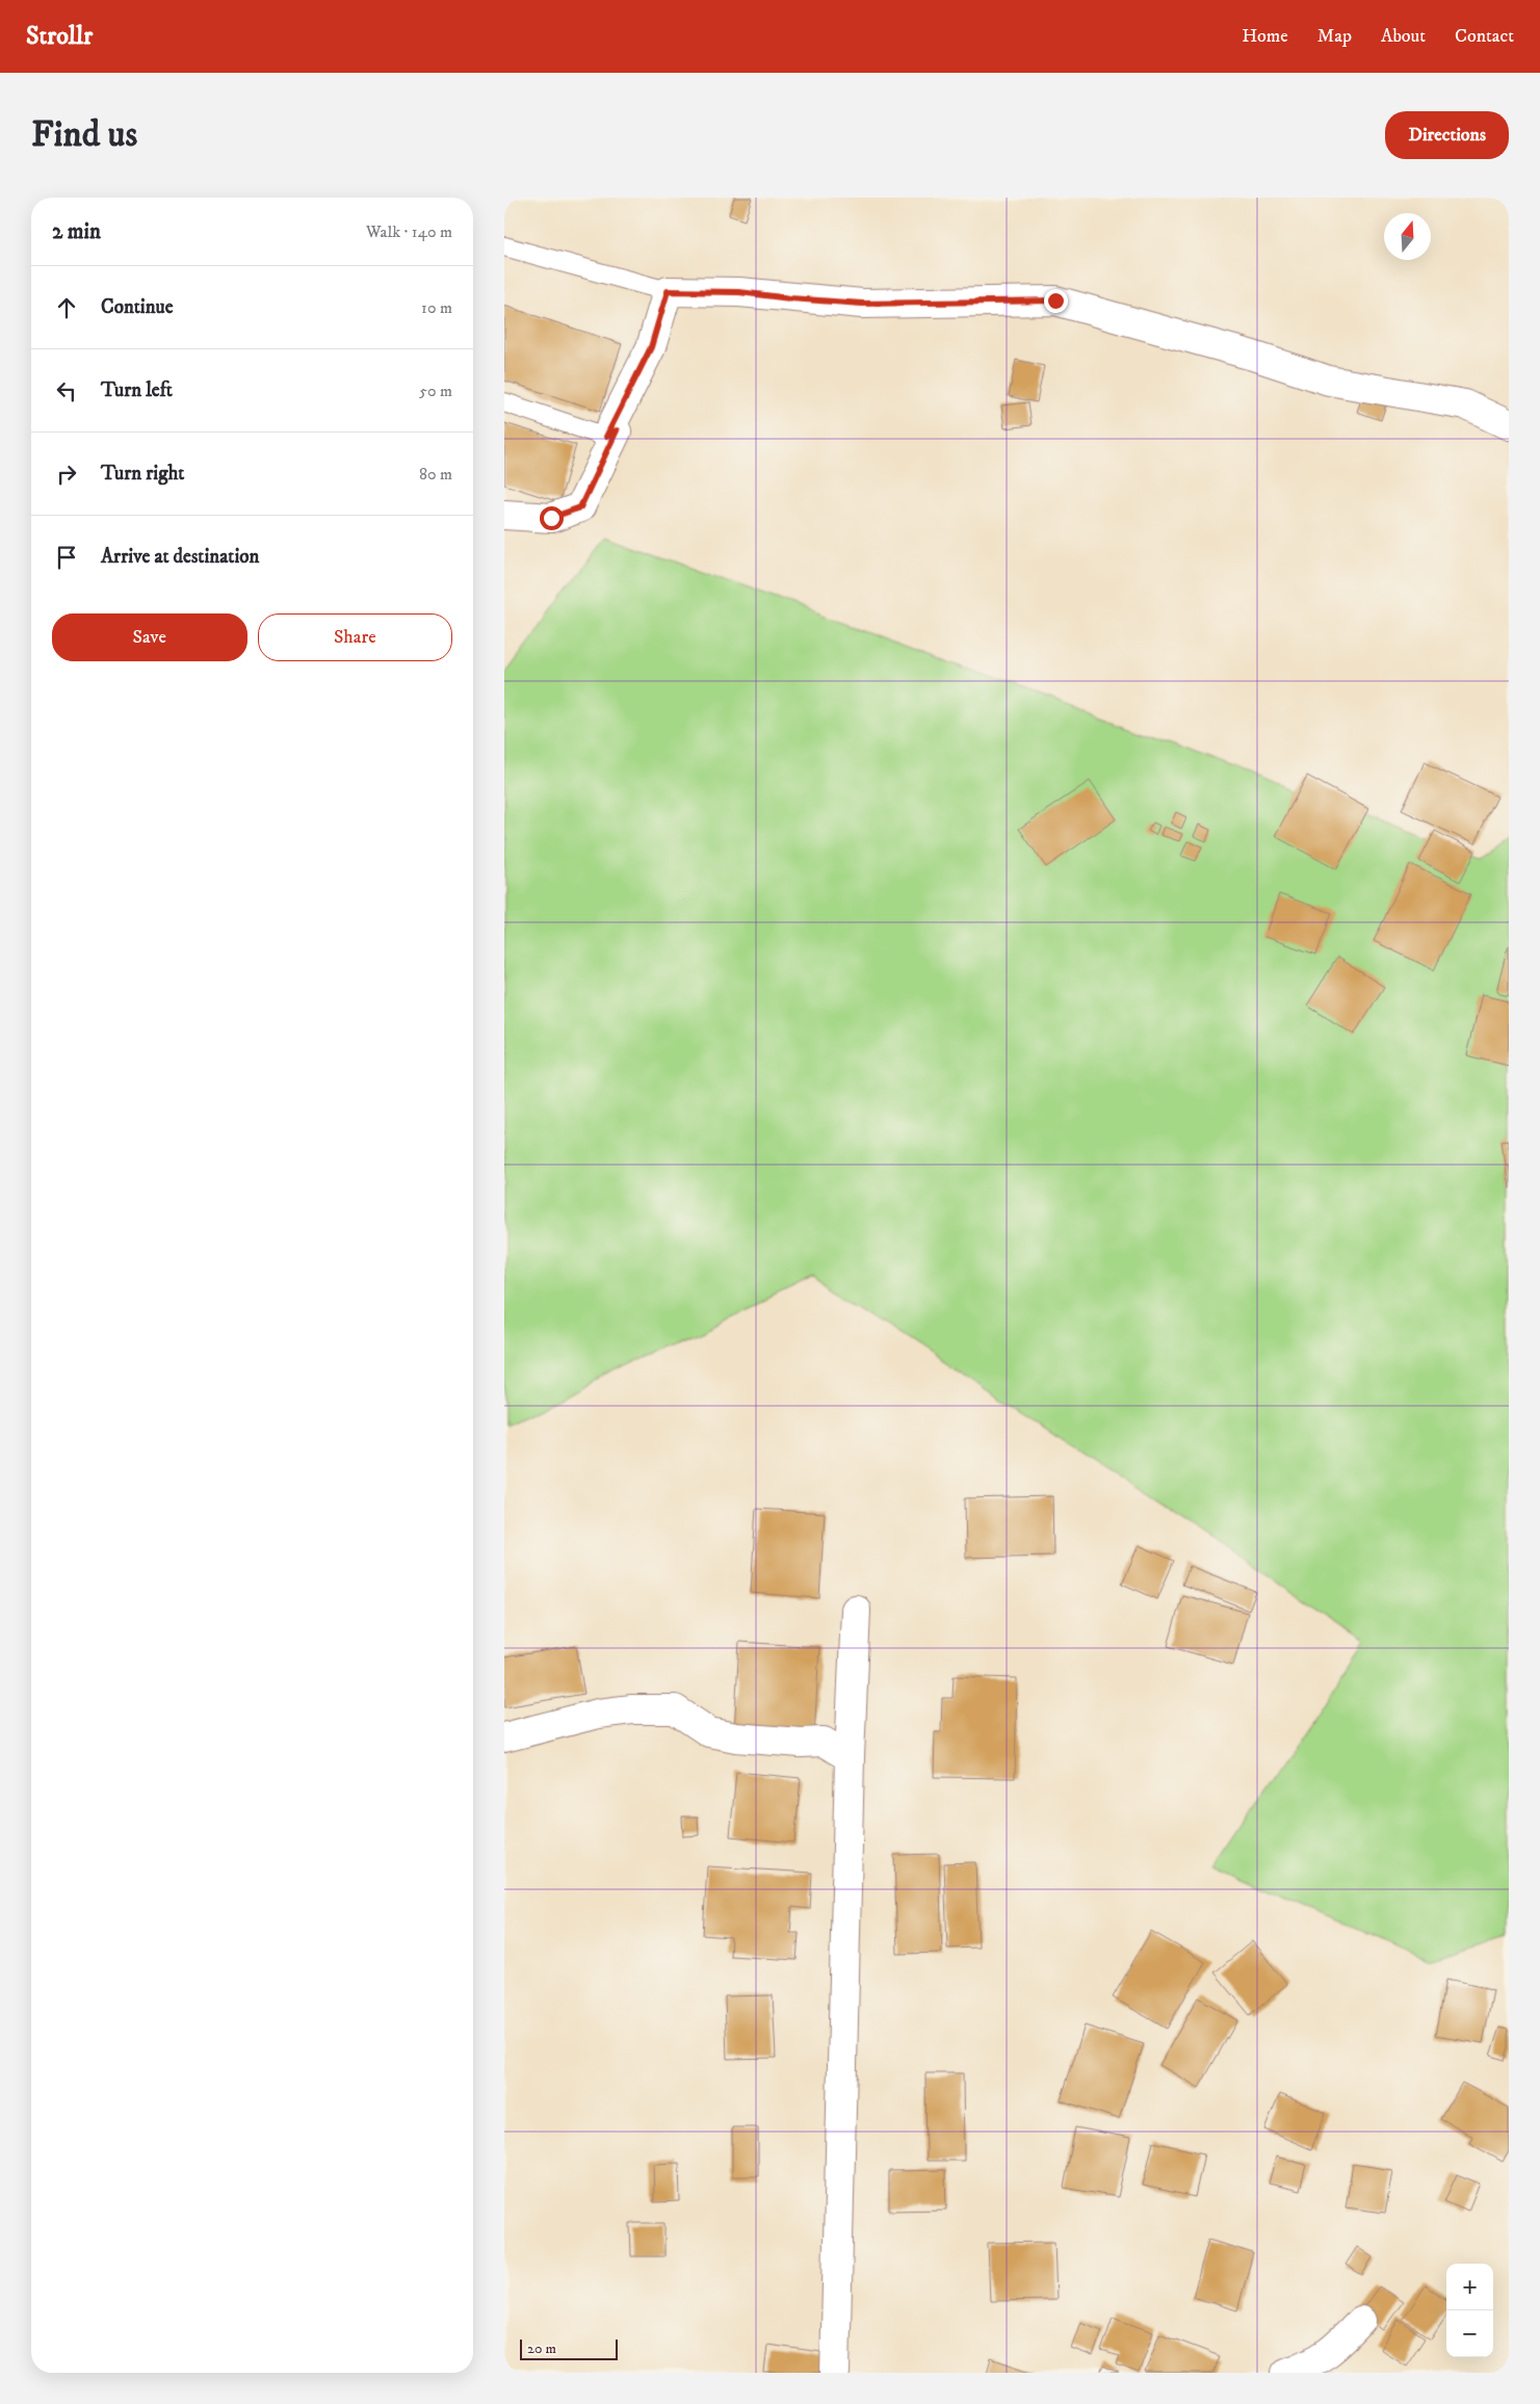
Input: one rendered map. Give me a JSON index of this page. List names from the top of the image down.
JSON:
{
  "scale_bar": "20 m",
  "north": "top",
  "page": {
    "header": "Strollr",
    "nav": [
      "Home",
      "Map",
      "About",
      "Contact"
    ],
    "buttons": [
      "Directions",
      ["Save", "Share"]
    ],
    "title": "Find us",
    "heading": ["2 min", "Walk · 140 m"],
    "list": [
      ["Continue", "10 m"],
      ["Turn left", "50 m"],
      ["Turn right", "80 m"],
      "Arrive at destination"
    ],
    "map_buttons": ["+", "−"],
    "scale": "20 m"
  }
}
